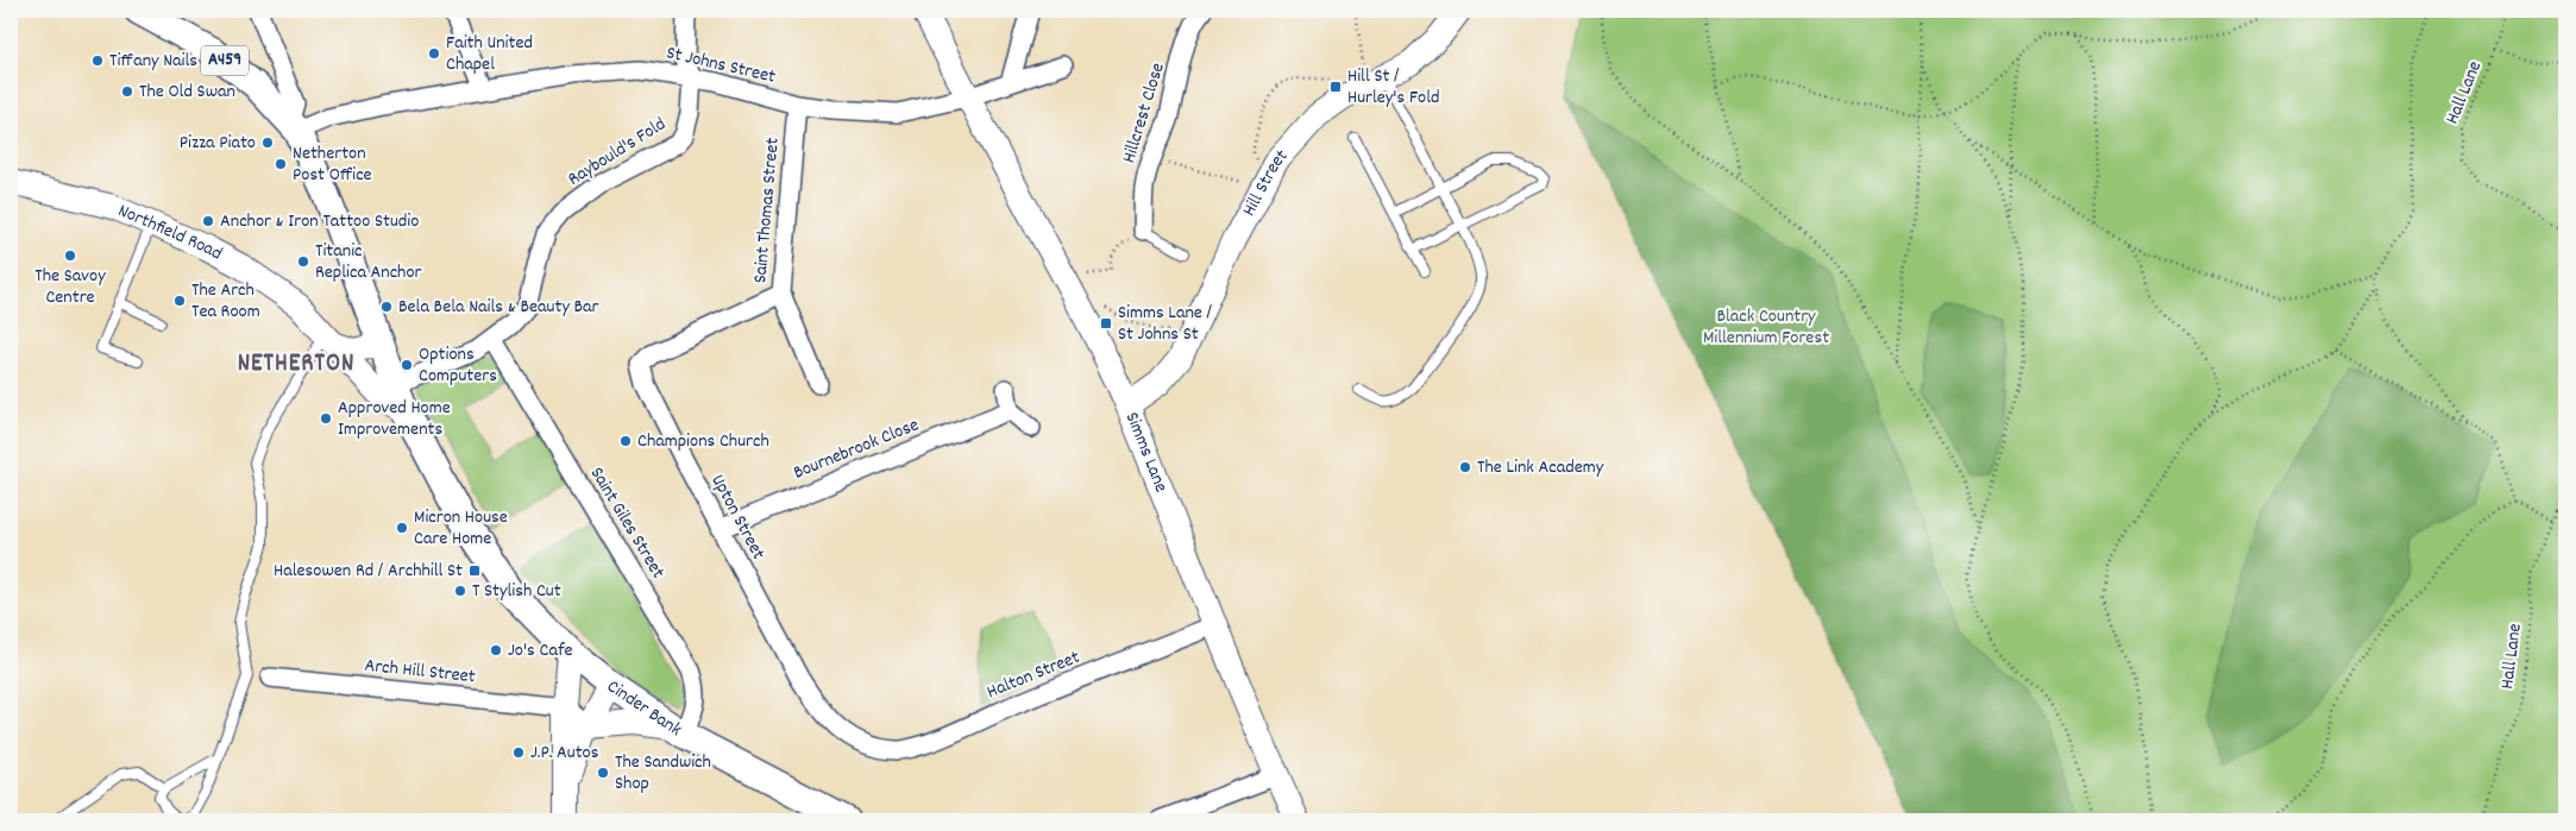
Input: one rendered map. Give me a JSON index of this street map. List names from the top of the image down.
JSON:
{
  "streets": {
    "main road": ["A459", "Cinder Bank"],
    "street": [
      "St Johns Street",
      "Hillcrest Close",
      "Raybould's Fold",
      "Hill Street",
      "Saint Thomas Street",
      "Northfield Road",
      "Bournebrook Close",
      "Simms Lane",
      "Upton Street",
      "Saint Giles Street",
      "Arch Hill Street",
      "Halton Street"
    ],
    "path": ["Hall Lane"]
  },
  "crossings": [
    ["A459", "St Johns Street"],
    ["A459", "Raybould's Fold"],
    ["A459", "Northfield Road"],
    ["A459", "Cinder Bank"],
    ["St Johns Street", "Raybould's Fold"],
    ["St Johns Street", "Saint Thomas Street"],
    ["St Johns Street", "Simms Lane"],
    ["Raybould's Fold", "Saint Giles Street"],
    ["Hill Street", "Simms Lane"],
    ["Saint Thomas Street", "Upton Street"],
    ["Northfield Road", "Cinder Bank"],
    ["Bournebrook Close", "Upton Street"],
    ["Simms Lane", "Halton Street"],
    ["Upton Street", "Halton Street"],
    ["Saint Giles Street", "Cinder Bank"]
  ],
  "districts": ["NETHERTON"],
  "parks": ["Black Country Millennium Forest"],
  "places": {
    "other": [
      "Faith United Chapel",
      "Tiffany Nails",
      "The Old Swan",
      "Pizza Piato",
      "Netherton Post Office",
      "Anchor & Iron Tattoo Studio",
      "The Savoy Centre",
      "Titanic Replica Anchor",
      "The Arch Tea Room",
      "Bela Bela Nails & Beauty Bar",
      "Options Computers",
      "Approved Home Improvements",
      "Champions Church",
      "The Link Academy",
      "Micron House Care Home",
      "T Stylish Cut",
      "Jo's Cafe",
      "J.P. Autos",
      "The Sandwich Shop"
    ],
    "transit": ["Hill St / Hurley's Fold", "Simms Lane / St Johns St", "Halesowen Rd / Archhill St"]
  }
}
